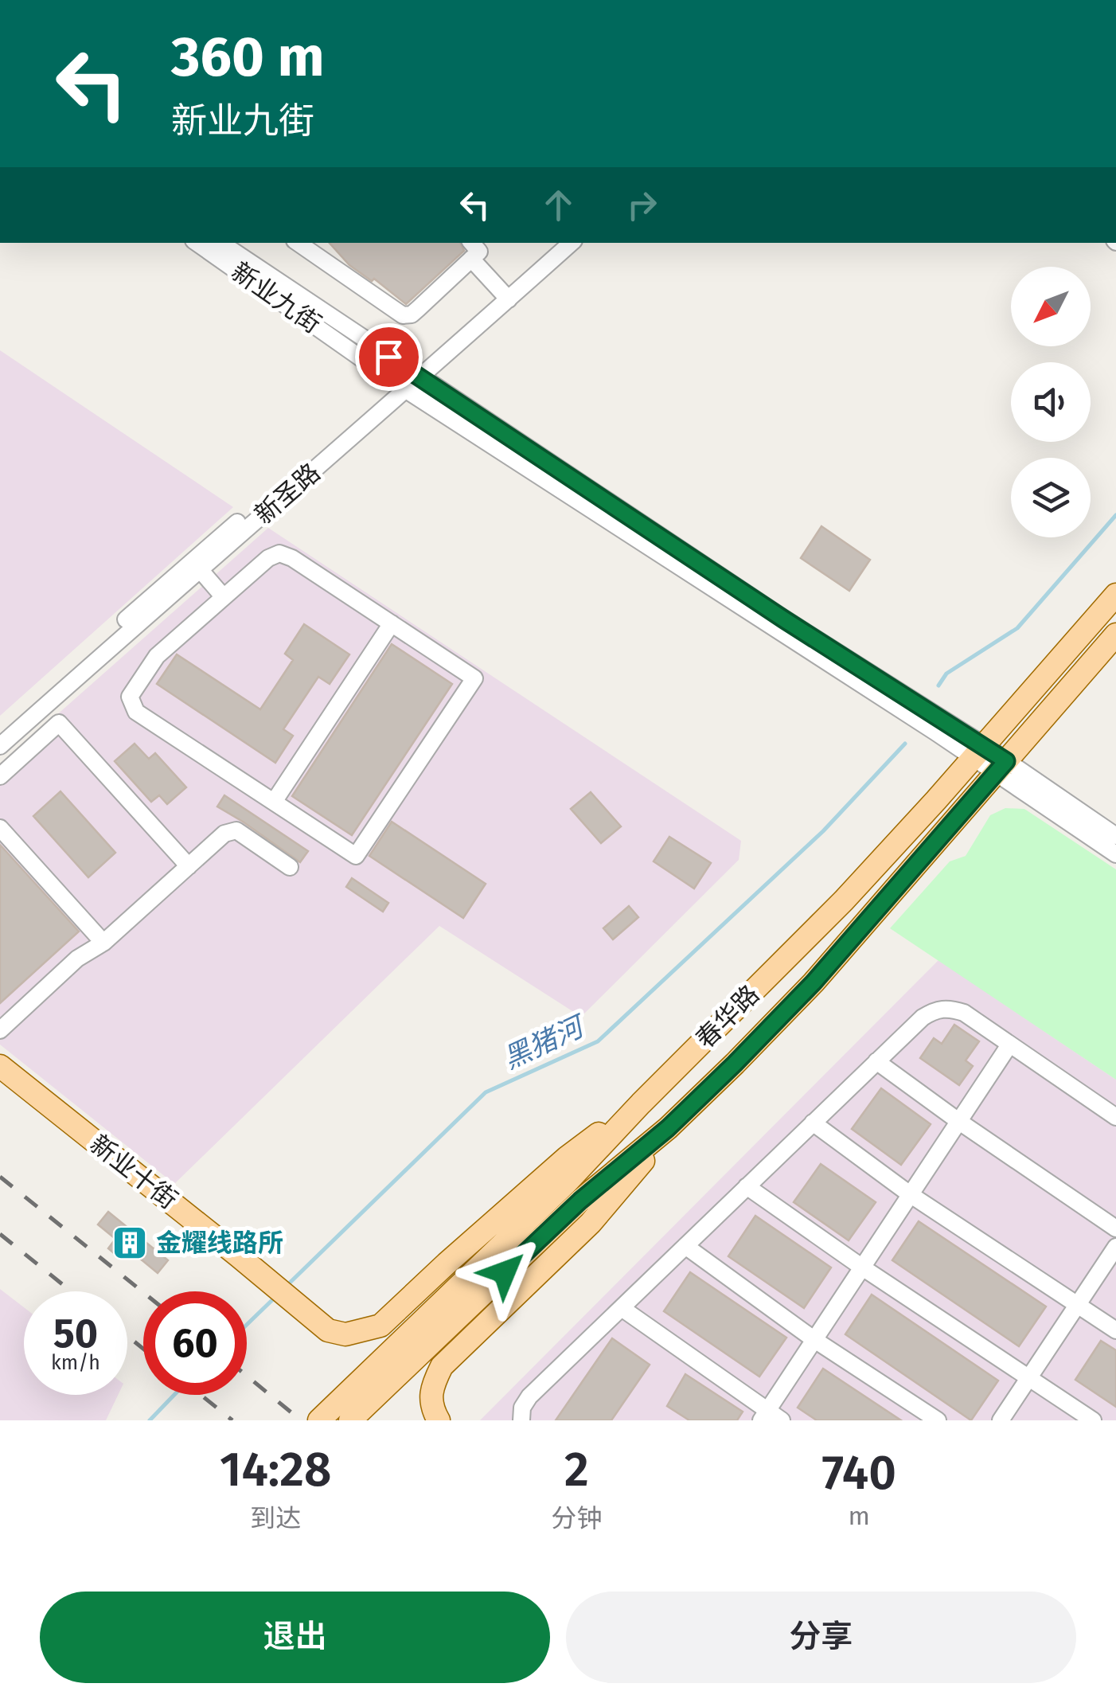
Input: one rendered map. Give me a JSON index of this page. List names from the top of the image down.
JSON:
{
  "streets": {
    "main road": ["春华路", "新业十街"],
    "street": ["新业九街", "新圣路"]
  },
  "crossings": [
    ["新业九街", "新圣路"],
    ["新业九街", "春华路"],
    ["春华路", "新业十街"]
  ],
  "water": ["黑猪河"],
  "places": {
    "building": ["金耀线路所"]
  },
  "north": "bottom left",
  "page": {
    "turn": ["360 m", "新业九街"],
    "speed": "50 km/h",
    "limit": "60",
    "eta": [
      "14:28",
      "到达",
      "2",
      "分钟",
      "740",
      "m"
    ],
    "buttons": ["退出", "分享"]
  }
}
